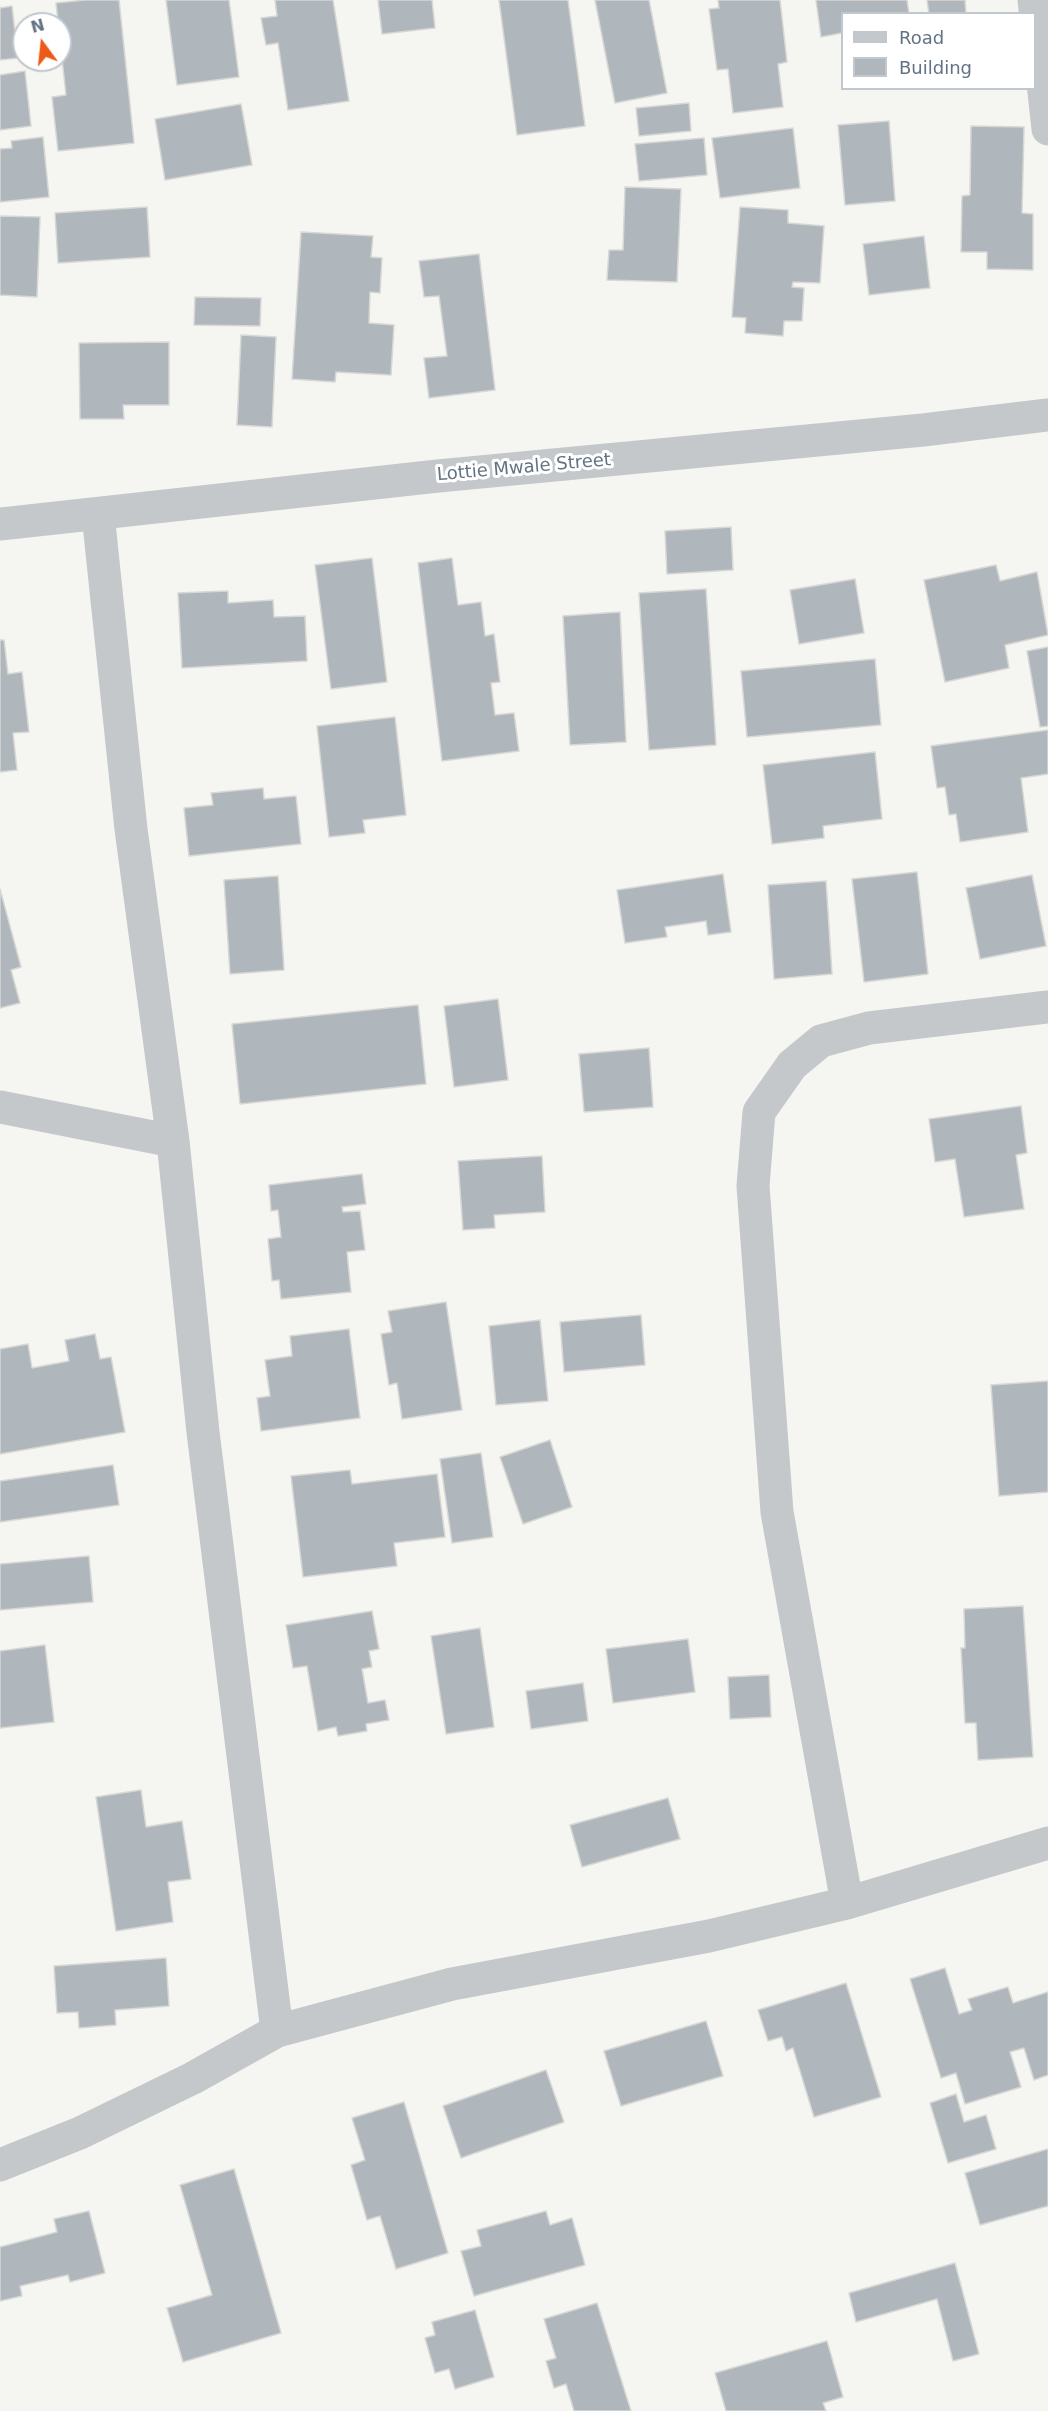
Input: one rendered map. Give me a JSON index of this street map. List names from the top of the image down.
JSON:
{
  "streets": {
    "street": ["Lottie Mwale Street"]
  },
  "legend": ["Road", "Building"],
  "north": "top"
}
